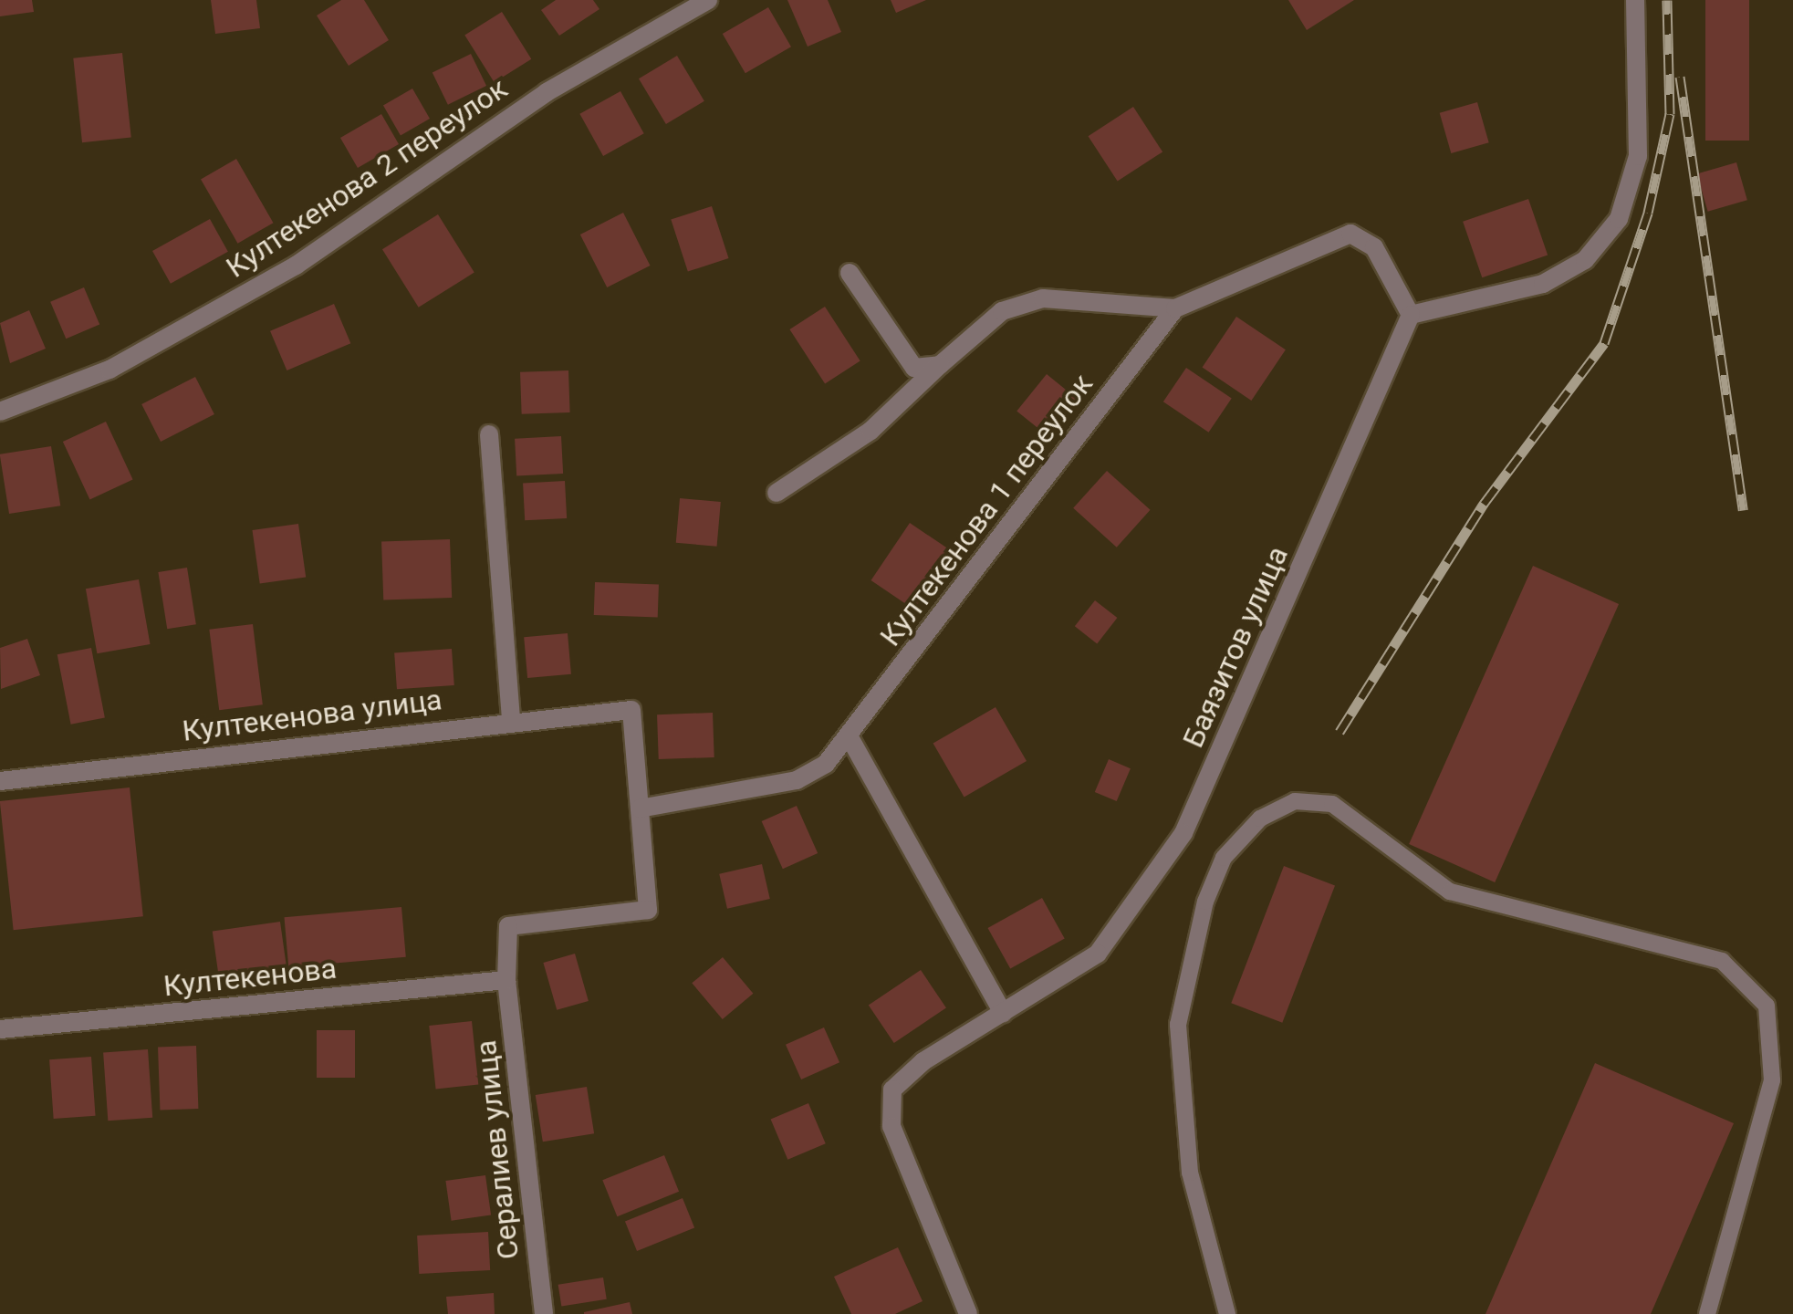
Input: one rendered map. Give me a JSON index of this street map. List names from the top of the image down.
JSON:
{
  "streets": {
    "street": [
      "Култекенова 2 переулок",
      "Култекенова 1 переулок",
      "Баязитов улица",
      "Култекенова улица",
      "Култекенова",
      "Сералиев улица"
    ]
  },
  "crossings": [
    ["Култекенова 1 переулок", "Баязитов улица"],
    ["Култекенова 1 переулок", "Култекенова улица"],
    ["Култекенова 1 переулок", "Сералиев улица"],
    ["Култекенова улица", "Сералиев улица"],
    ["Култекенова", "Сералиев улица"]
  ]
}
